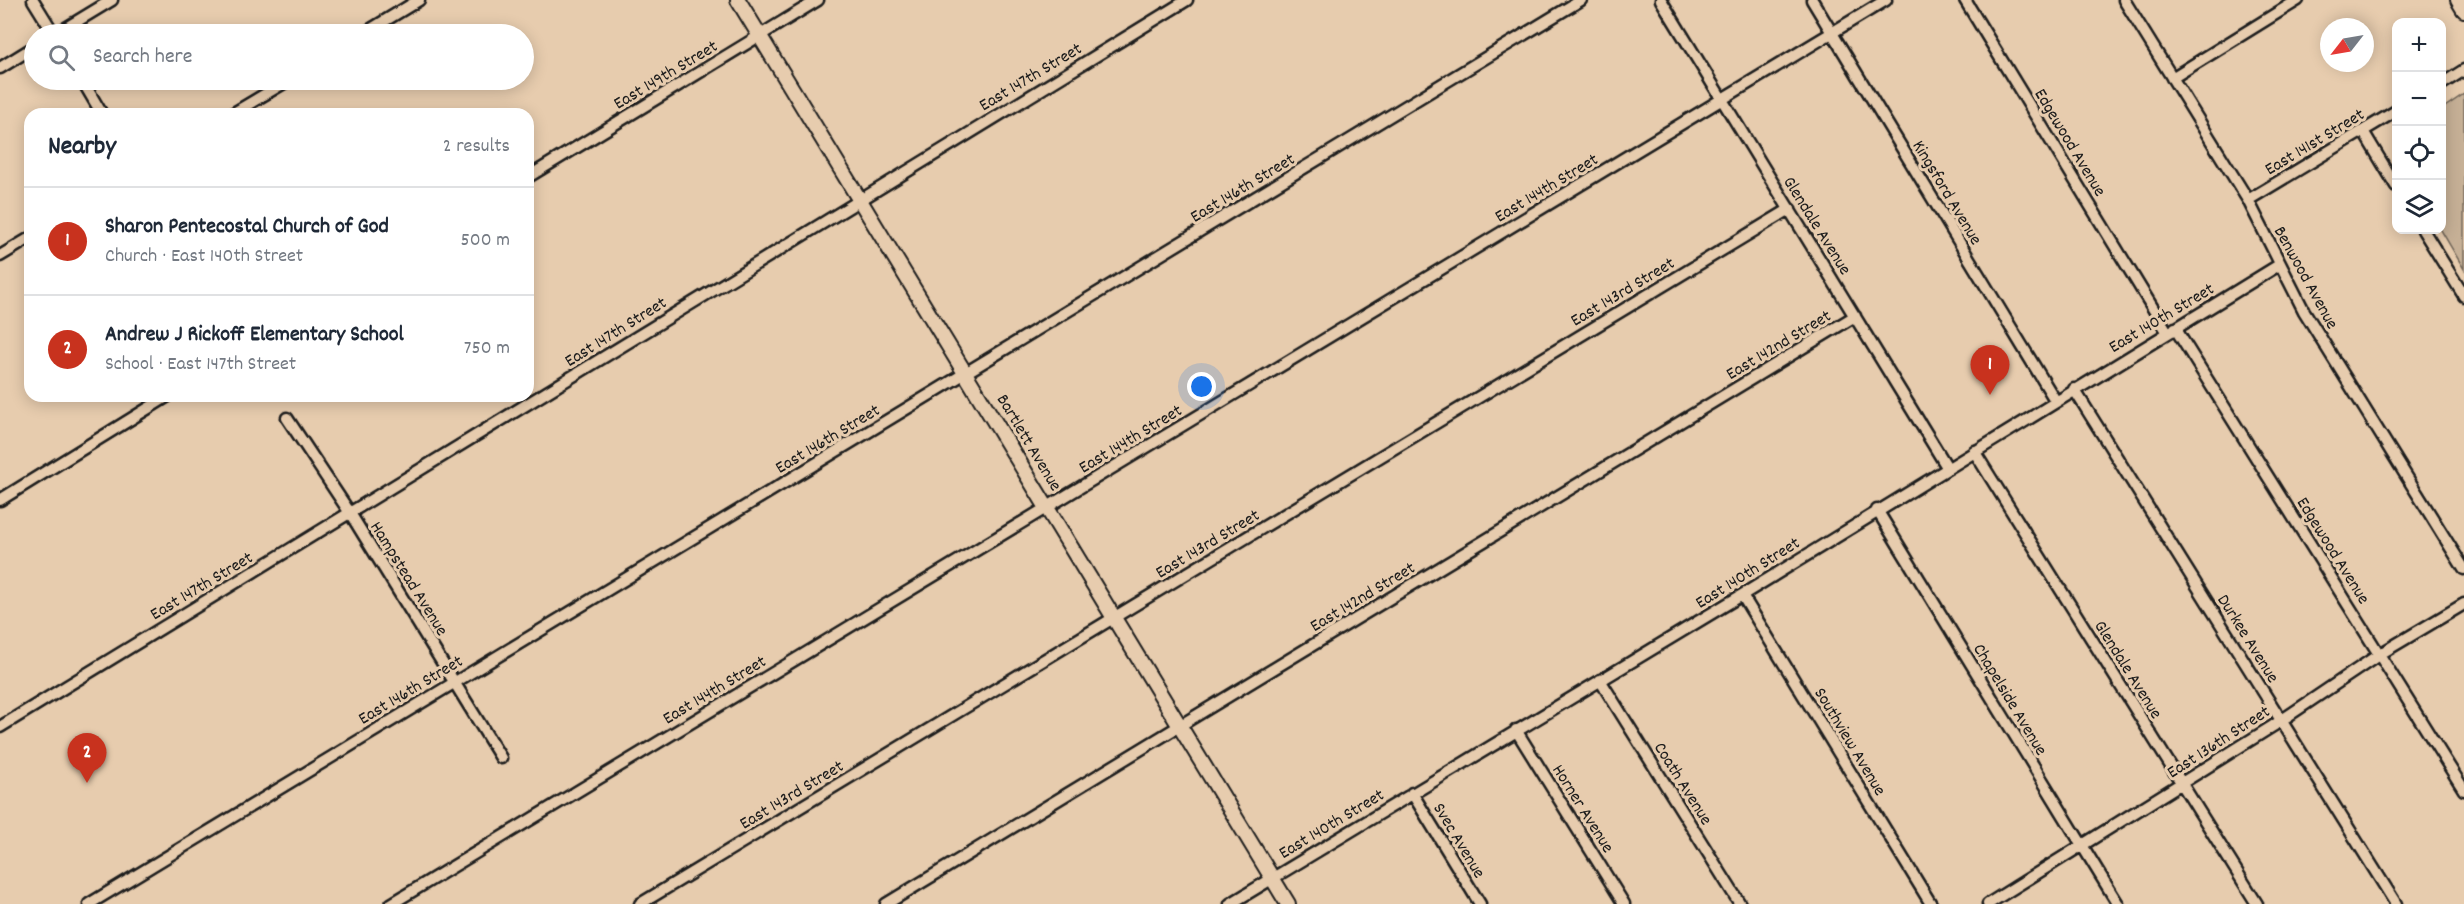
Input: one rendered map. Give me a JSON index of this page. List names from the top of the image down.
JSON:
{
  "streets": {
    "street": [
      "East 149th Street",
      "East 147th Street",
      "East 141st Street",
      "Edgewood Avenue",
      "East 146th Street",
      "East 144th Street",
      "Kingsford Avenue",
      "Glendale Avenue",
      "Benwood Avenue",
      "East 143rd Street",
      "East 140th Street",
      "East 142nd Street",
      "Bartlett Avenue",
      "Hampstead Avenue",
      "Durkee Avenue",
      "Chapelside Avenue",
      "Southview Avenue",
      "East 136th Street",
      "Coath Avenue",
      "Horner Avenue",
      "Svec Avenue"
    ]
  },
  "crossings": [
    ["East 149th Street", "Bartlett Avenue"],
    ["East 147th Street", "Bartlett Avenue"],
    ["East 147th Street", "Hampstead Avenue"],
    ["East 141st Street", "Benwood Avenue"],
    ["Edgewood Avenue", "East 140th Street"],
    ["Edgewood Avenue", "East 136th Street"],
    ["East 146th Street", "Bartlett Avenue"],
    ["East 146th Street", "Hampstead Avenue"],
    ["East 144th Street", "Kingsford Avenue"],
    ["East 144th Street", "Glendale Avenue"],
    ["East 144th Street", "Bartlett Avenue"],
    ["Kingsford Avenue", "East 140th Street"],
    ["Glendale Avenue", "East 143rd Street"],
    ["Glendale Avenue", "East 140th Street"],
    ["Glendale Avenue", "East 142nd Street"],
    ["Glendale Avenue", "East 136th Street"],
    ["Benwood Avenue", "East 140th Street"],
    ["East 143rd Street", "Bartlett Avenue"],
    ["East 140th Street", "Bartlett Avenue"],
    ["East 140th Street", "Durkee Avenue"],
    ["East 140th Street", "Chapelside Avenue"],
    ["East 140th Street", "Southview Avenue"],
    ["East 140th Street", "Coath Avenue"],
    ["East 140th Street", "Horner Avenue"],
    ["East 140th Street", "Svec Avenue"],
    ["East 142nd Street", "Bartlett Avenue"],
    ["Durkee Avenue", "East 136th Street"],
    ["Chapelside Avenue", "East 136th Street"]
  ],
  "north": "bottom left",
  "page": {
    "map_buttons": ["+", "−"],
    "search": "Search here",
    "heading": ["Nearby", "2 results"],
    "list": [
      {
        "mark": "1",
        "name": "Sharon Pentecostal Church of God",
        "note": "Church · East 140th Street",
        "value": "500 m"
      },
      {
        "mark": "2",
        "name": "Andrew J Rickoff Elementary School",
        "note": "School · East 147th Street",
        "value": "750 m"
      }
    ],
    "pins": ["1", "2"]
  }
}
